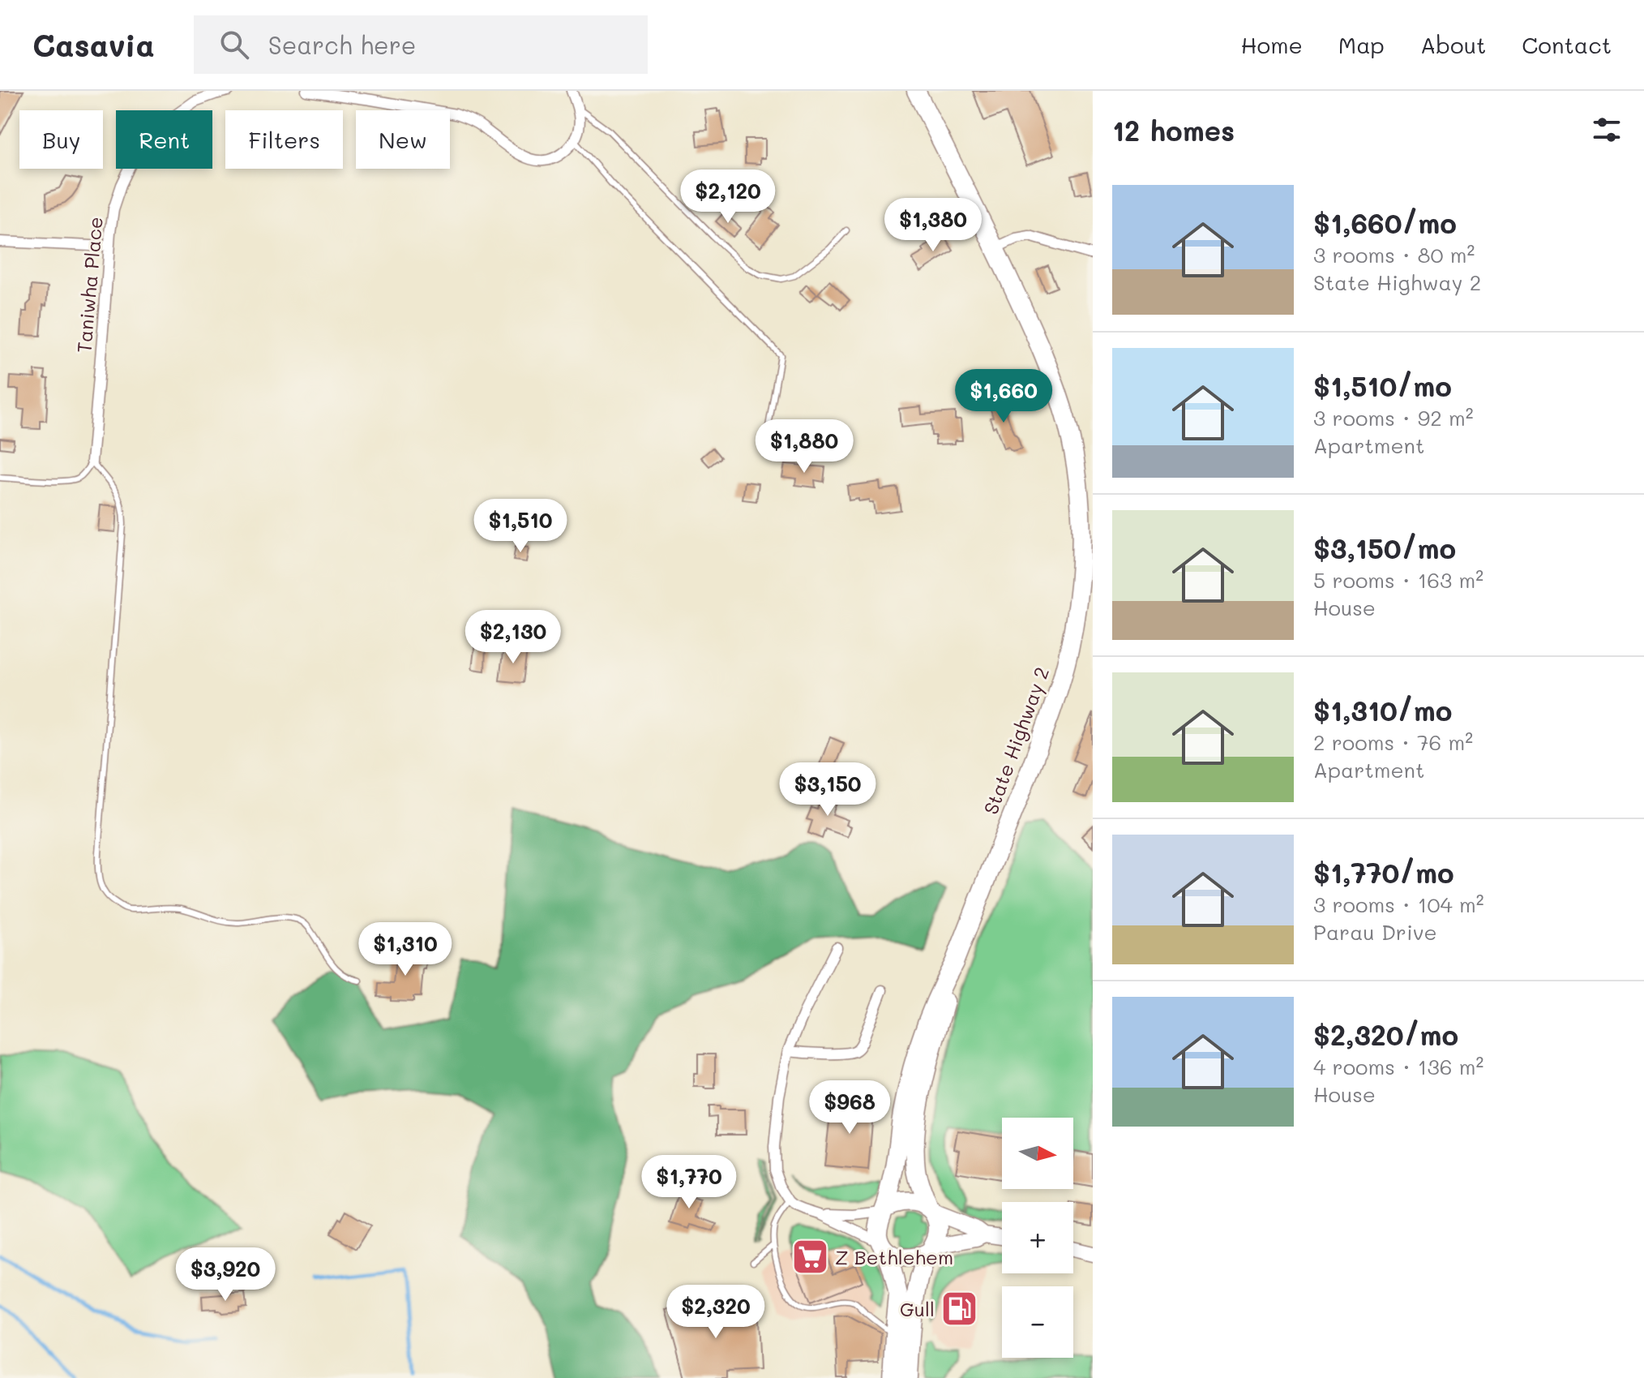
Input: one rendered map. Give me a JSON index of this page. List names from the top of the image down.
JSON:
{
  "streets": {
    "highway": ["State Highway 2"],
    "street": ["Taniwha Place"]
  },
  "places": {
    "supermarket": ["Z Bethlehem"],
    "fuel station": ["Gull"]
  },
  "north": "right",
  "page": {
    "header": "Casavia",
    "search": "Search here",
    "nav": [
      "Home",
      "Map",
      "About",
      "Contact"
    ],
    "heading": "12 homes",
    "chip": [
      "Buy",
      "Rent",
      "Filters",
      "New"
    ],
    "list": [
      {
        "name": "$1,660/mo",
        "note": "3 rooms · 80 m² · State Highway 2"
      },
      {
        "name": "$1,510/mo",
        "note": "3 rooms · 92 m² · Apartment"
      },
      {
        "name": "$3,150/mo",
        "note": "5 rooms · 163 m² · House"
      },
      {
        "name": "$1,310/mo",
        "note": "2 rooms · 76 m² · Apartment"
      },
      {
        "name": "$1,770/mo",
        "note": "3 rooms · 104 m² · Parau Drive"
      },
      {
        "name": "$2,320/mo",
        "note": "4 rooms · 136 m² · House"
      }
    ],
    "price": [
      "$2,120",
      "$1,380",
      "$1,660",
      "$1,880",
      "$1,510",
      "$2,130",
      "$3,150",
      "$1,310",
      "$968",
      "$1,770",
      "$3,920",
      "$2,320"
    ],
    "map_buttons": ["+", "−"]
  }
}
